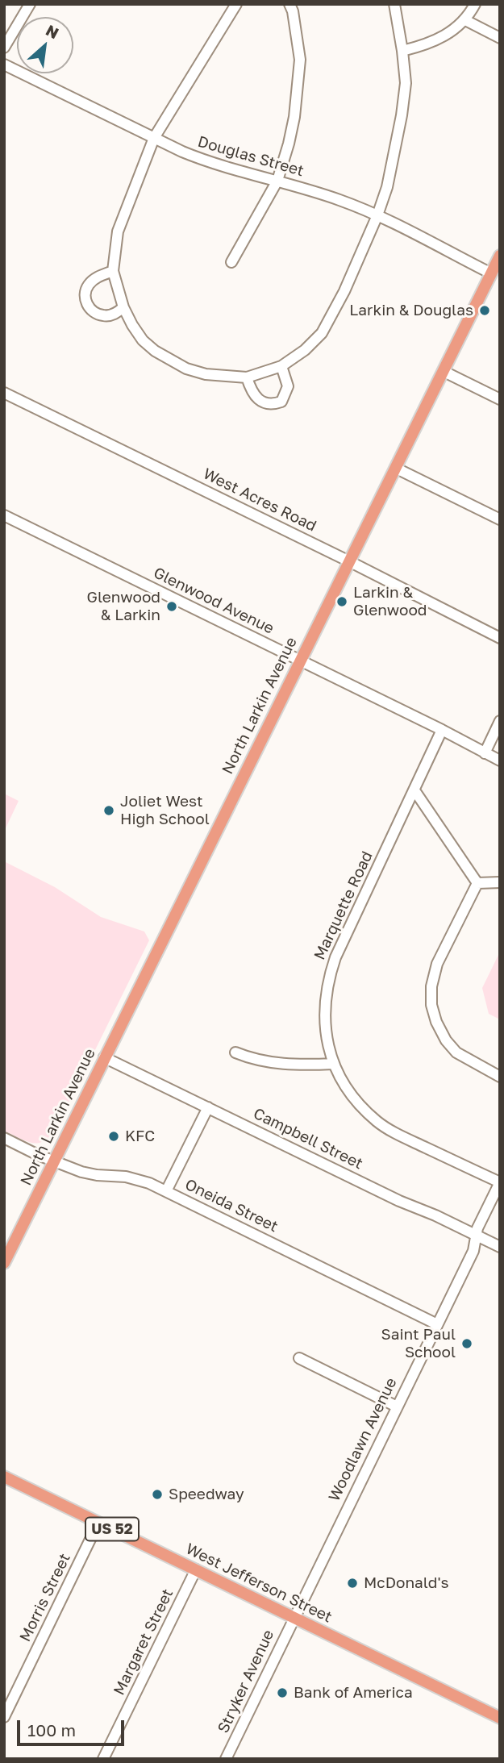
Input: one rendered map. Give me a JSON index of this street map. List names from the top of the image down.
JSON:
{
  "streets": {
    "main road": ["North Larkin Avenue", "US 52", "West Jefferson Street"],
    "street": [
      "Douglas Street",
      "West Acres Road",
      "Glenwood Avenue",
      "Marquette Road",
      "Campbell Street",
      "Oneida Street",
      "Woodlawn Avenue",
      "Morris Street",
      "Margaret Street",
      "Stryker Avenue"
    ]
  },
  "crossings": [
    ["Douglas Street", "North Larkin Avenue"],
    ["West Acres Road", "North Larkin Avenue"],
    ["Glenwood Avenue", "North Larkin Avenue"],
    ["Glenwood Avenue", "Marquette Road"],
    ["North Larkin Avenue", "Campbell Street"],
    ["North Larkin Avenue", "Oneida Street"],
    ["Marquette Road", "Woodlawn Avenue"],
    ["Campbell Street", "Woodlawn Avenue"],
    ["Oneida Street", "Woodlawn Avenue"],
    ["Woodlawn Avenue", "West Jefferson Street"],
    ["Woodlawn Avenue", "Stryker Avenue"],
    ["West Jefferson Street", "Morris Street"],
    ["West Jefferson Street", "Margaret Street"],
    ["West Jefferson Street", "Stryker Avenue"]
  ],
  "places": [
    "Larkin & Douglas",
    "Larkin & Glenwood",
    "Glenwood & Larkin",
    "Joliet West High School",
    "KFC",
    "Saint Paul School",
    "Speedway",
    "McDonald's",
    "Bank of America"
  ],
  "scale_bar": "100 m",
  "north": "top right"
}
